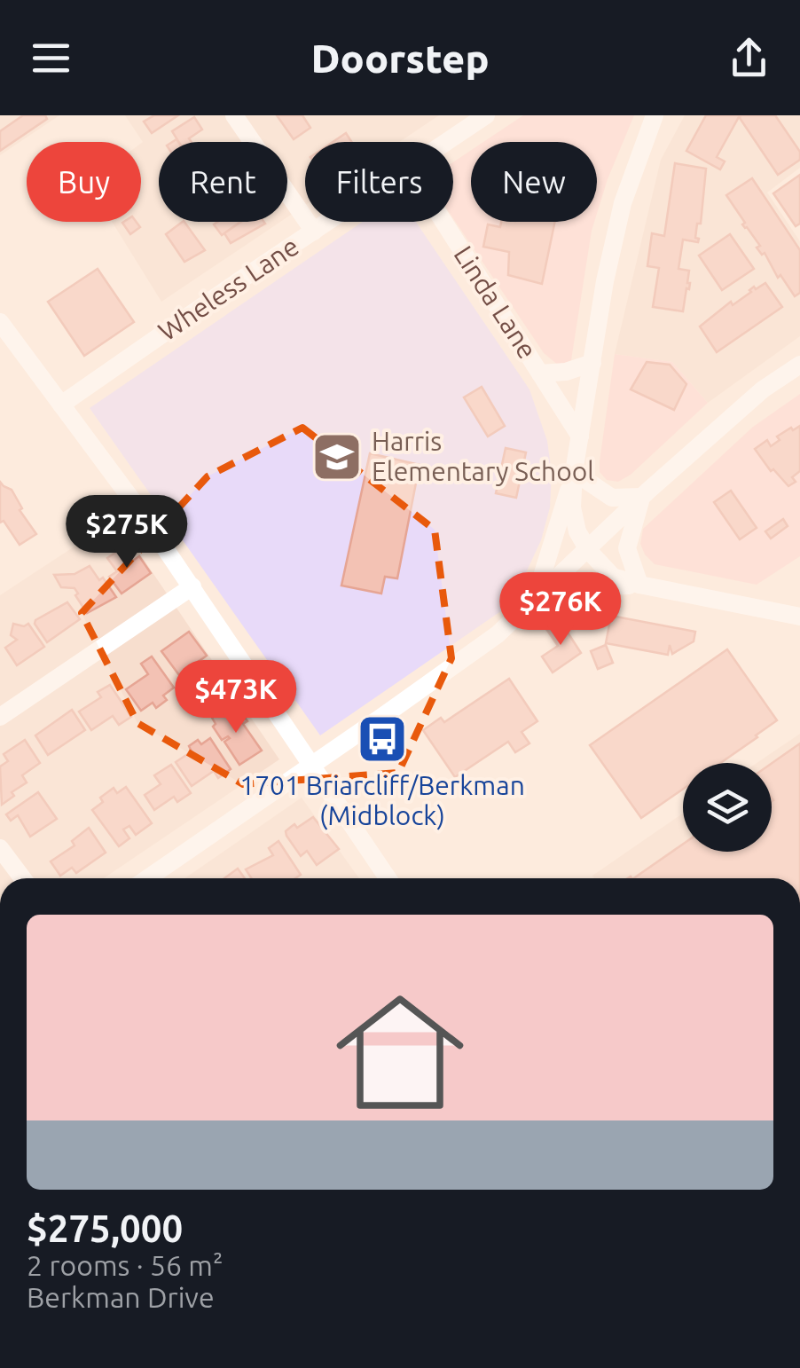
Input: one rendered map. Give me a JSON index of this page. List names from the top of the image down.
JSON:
{
  "streets": {
    "street": ["Wheless Lane", "Linda Lane"]
  },
  "places": {
    "school or university": ["Harris Elementary School"],
    "bus stop": ["1701 Briarcliff/Berkman (Midblock)"]
  },
  "page": {
    "header": "Doorstep",
    "chip": [
      "Buy",
      "Rent",
      "Filters",
      "New"
    ],
    "price": ["$275K", "$276K", "$473K"],
    "list": [
      {
        "name": "$275,000",
        "note": "2 rooms · 56 m² · Berkman Drive"
      }
    ]
  }
}
